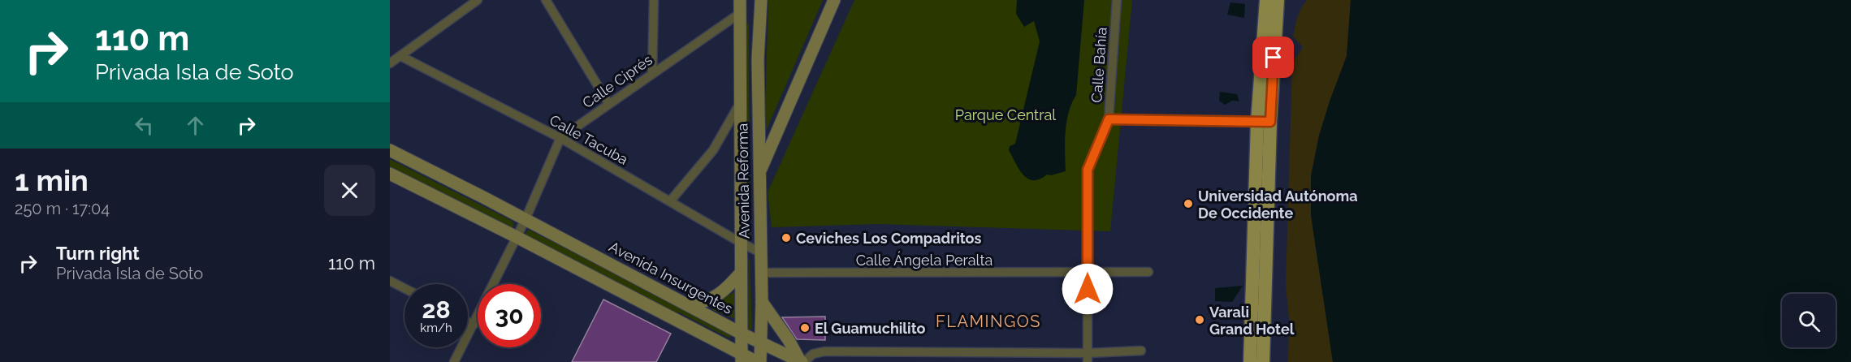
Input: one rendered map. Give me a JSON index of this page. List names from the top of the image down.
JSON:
{
  "streets": {
    "main road": ["Avenida Reforma", "Avenida Insurgentes"],
    "street": [
      "Calle Bahía",
      "Calle Ciprés",
      "Calle Tacuba",
      "Calle Ángela Peralta"
    ]
  },
  "crossings": [
    ["Calle Bahía", "Calle Ángela Peralta"],
    ["Calle Ciprés", "Calle Tacuba"],
    ["Calle Ciprés", "Avenida Reforma"],
    ["Calle Tacuba", "Avenida Reforma"],
    ["Avenida Reforma", "Calle Ángela Peralta"],
    ["Avenida Reforma", "Avenida Insurgentes"]
  ],
  "districts": ["FLAMINGOS"],
  "parks": ["Parque Central"],
  "places": [
    "Universidad Autónoma De Occidente",
    "Ceviches Los Compadritos",
    "Varali Grand Hotel",
    "El Guamuchilito"
  ],
  "page": {
    "turn": ["110 m", "Privada Isla de Soto"],
    "heading": ["1 min", "250 m · 17:04"],
    "list": [
      {
        "name": "Turn right",
        "note": "Privada Isla de Soto",
        "value": "110 m"
      }
    ],
    "speed": "28 km/h",
    "limit": "30"
  }
}
